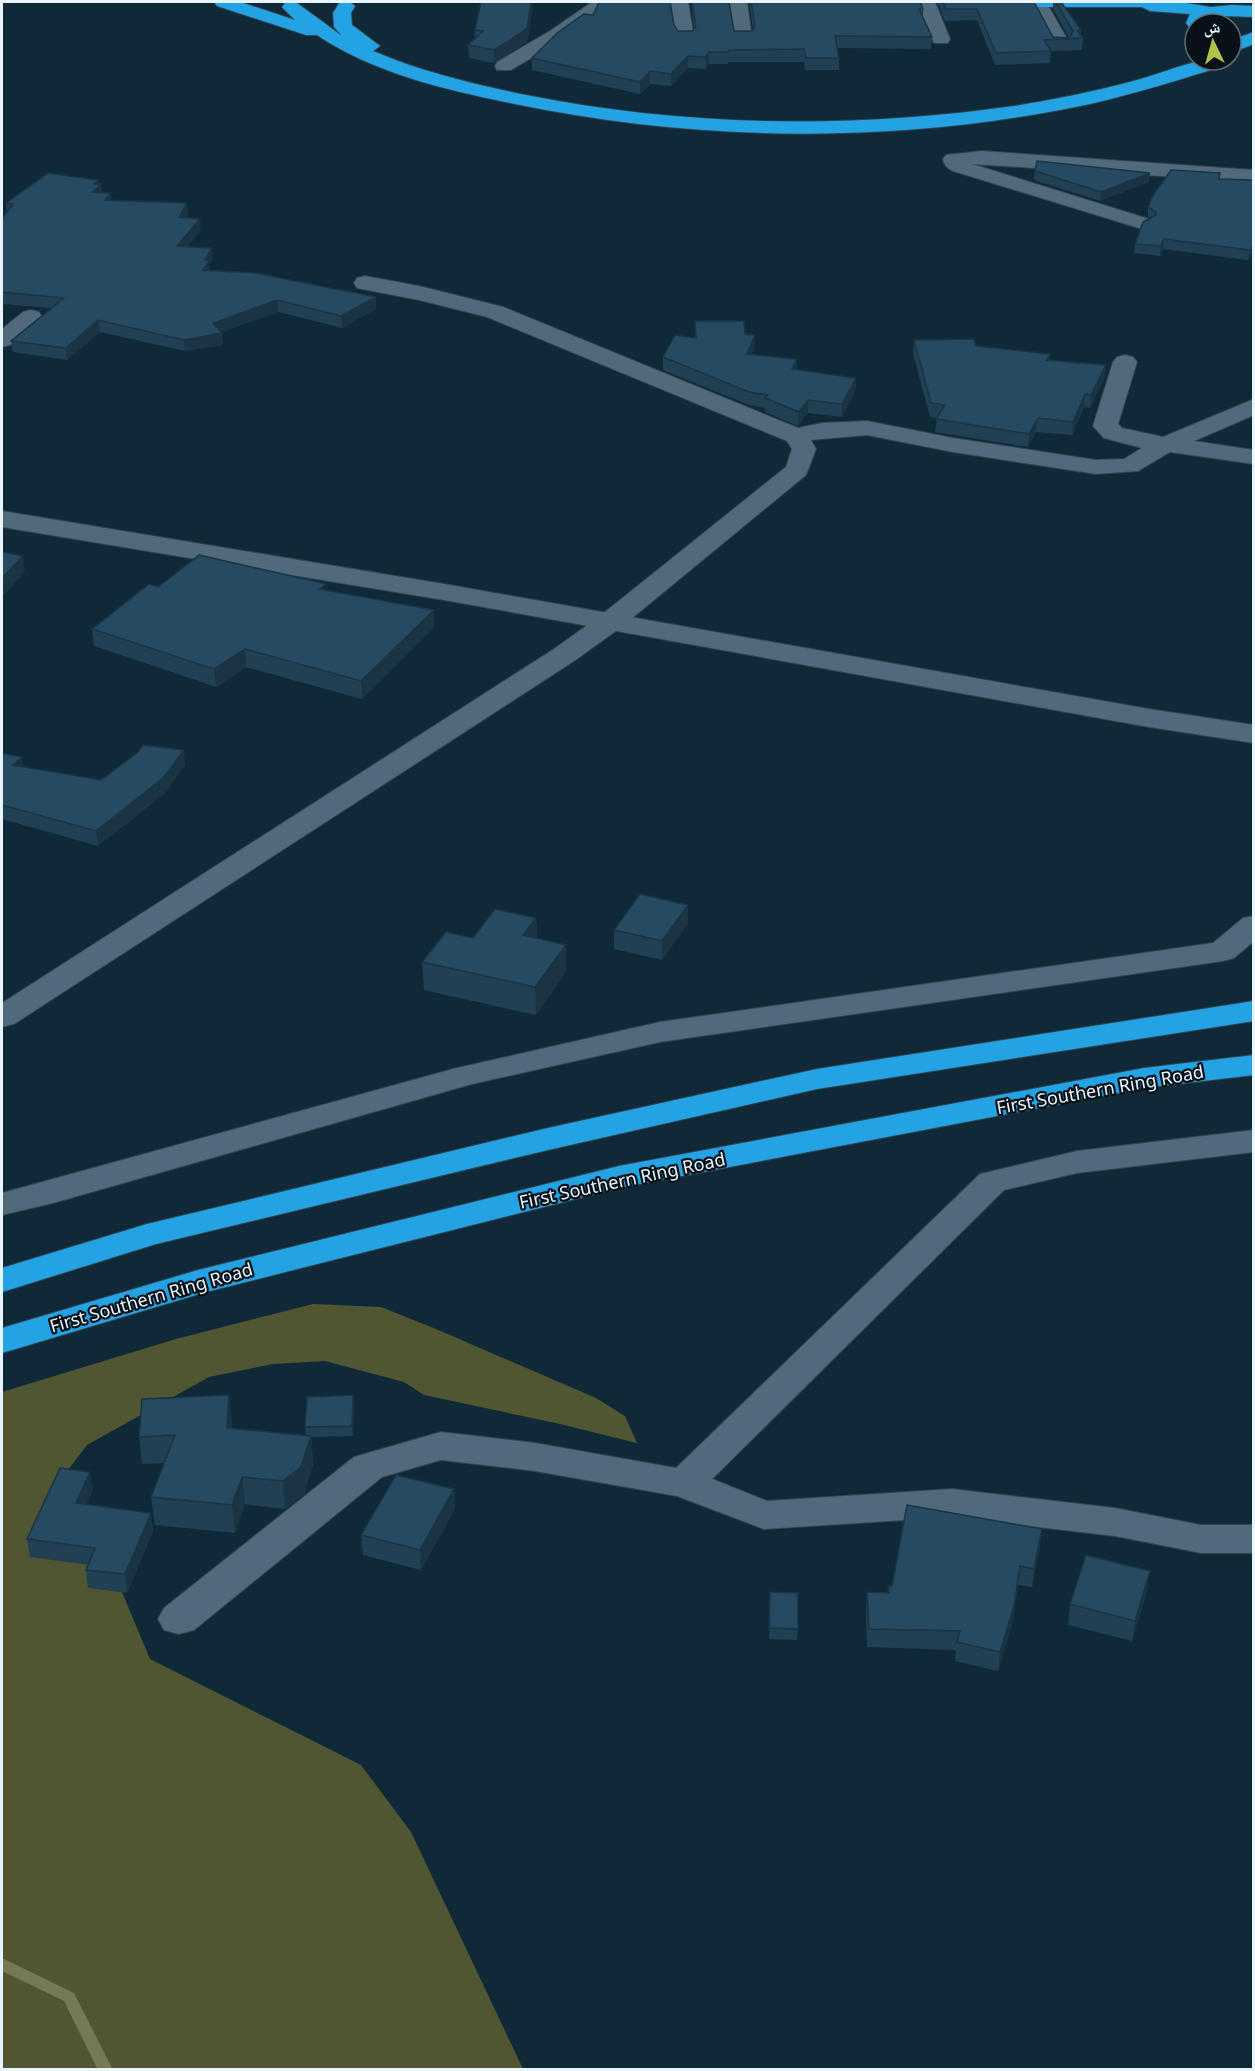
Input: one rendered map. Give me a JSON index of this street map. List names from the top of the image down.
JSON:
{
  "streets": {
    "highway": ["First Southern Ring Road"]
  },
  "north": "top"
}
